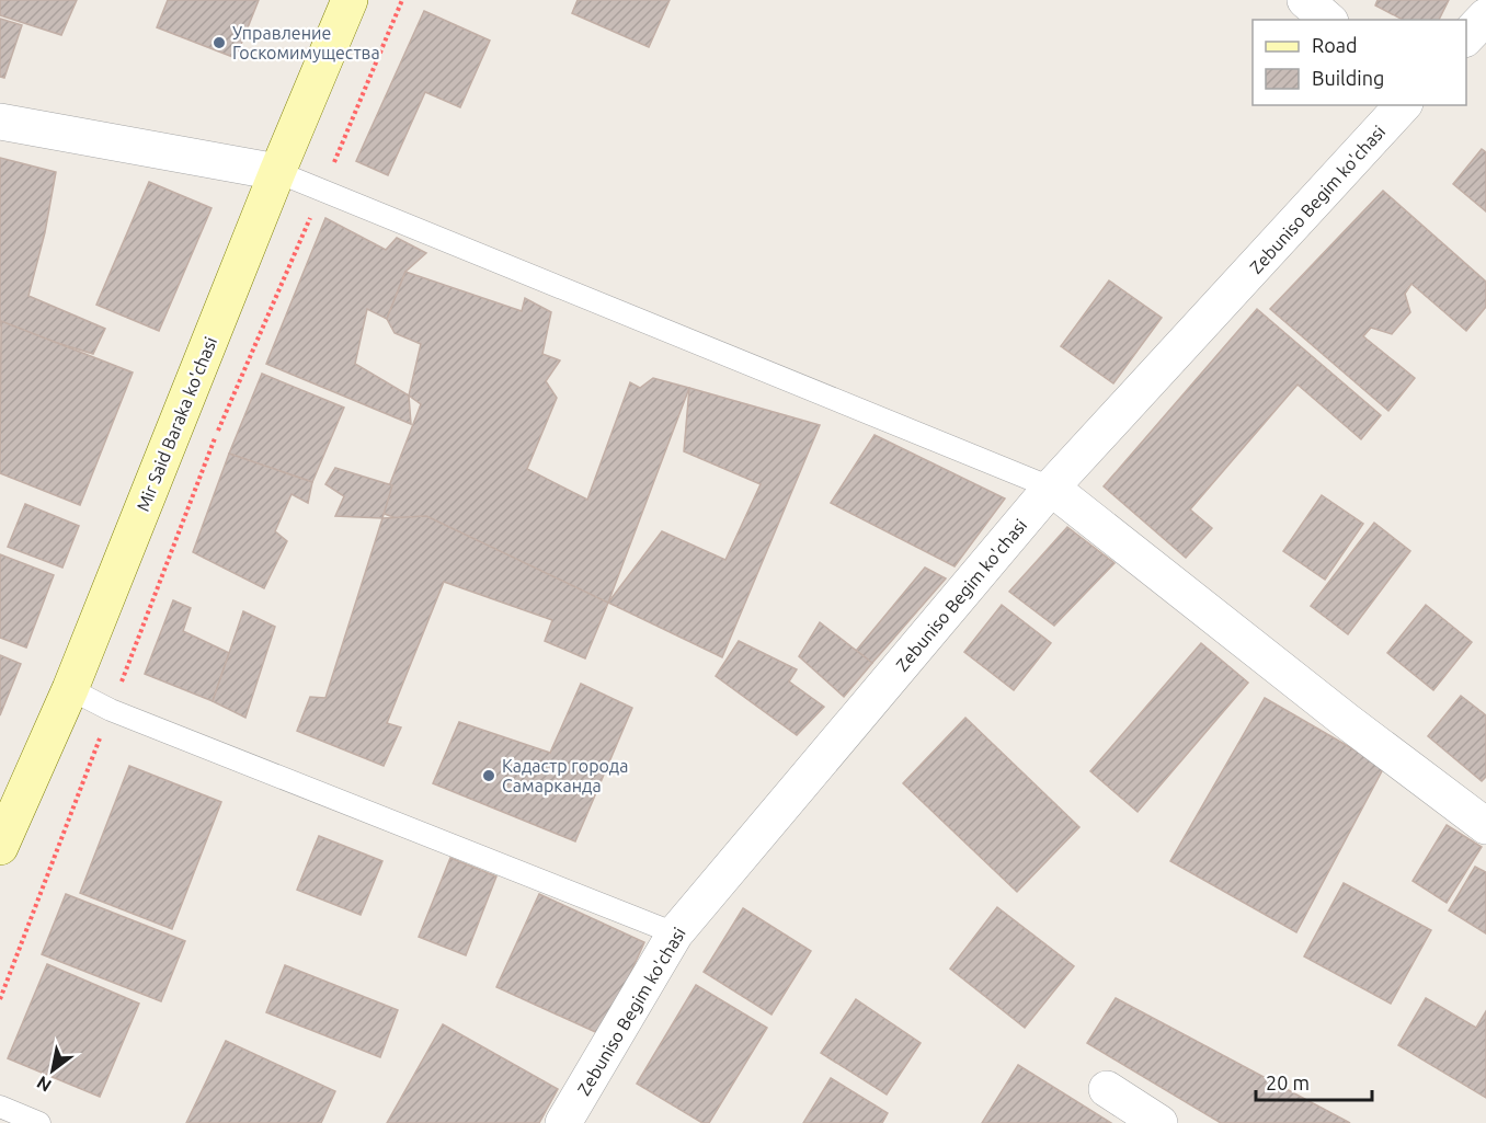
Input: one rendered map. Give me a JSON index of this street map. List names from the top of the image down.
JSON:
{
  "streets": {
    "street": ["Zebuniso Begim ko'chasi", "Mir Said Baraka ko'chasi"]
  },
  "places": ["Управление Госкомимущества", "Кадастр города Самарканда"],
  "legend": ["Road", "Building"],
  "scale_bar": "20 m",
  "north": "bottom left"
}
